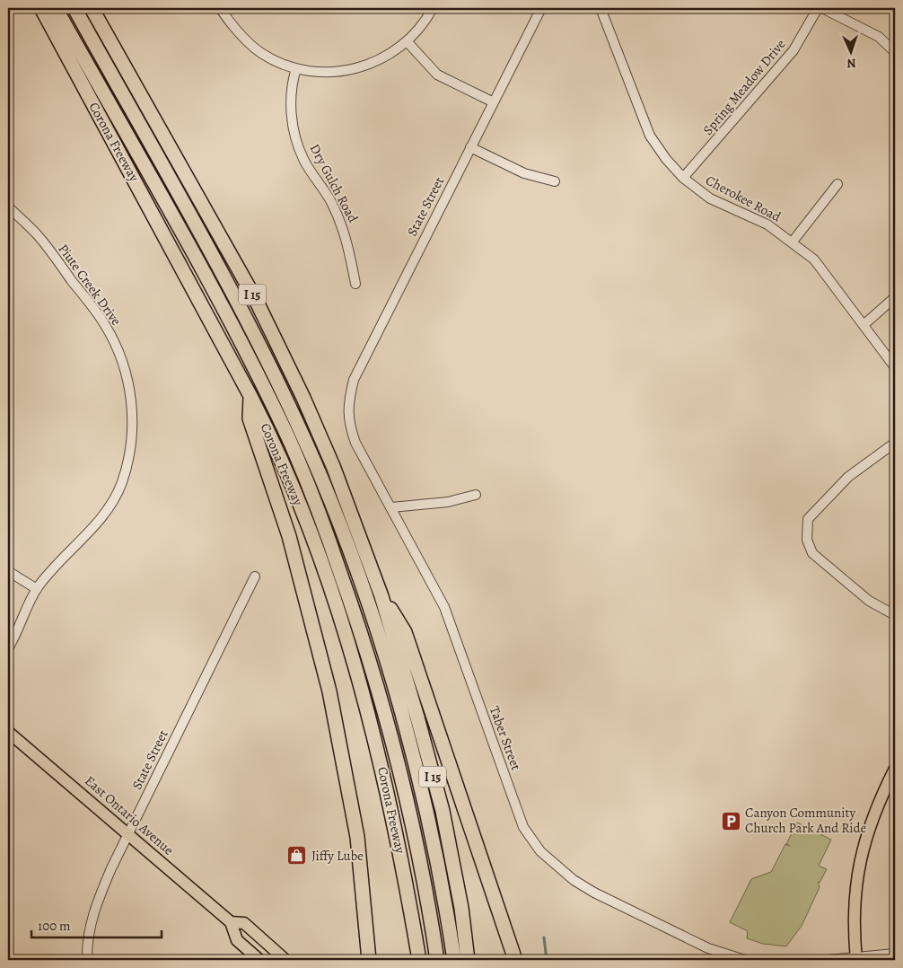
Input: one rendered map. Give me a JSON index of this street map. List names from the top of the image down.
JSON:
{
  "streets": {
    "highway": ["Corona Freeway", "I 15"],
    "main road": ["East Ontario Avenue"],
    "street": [
      "Spring Meadow Drive",
      "Dry Gulch Road",
      "Cherokee Road",
      "State Street",
      "Piute Creek Drive",
      "Taber Street"
    ]
  },
  "crossings": [
    ["Spring Meadow Drive", "Cherokee Road"],
    ["State Street", "Taber Street"],
    ["State Street", "East Ontario Avenue"]
  ],
  "places": {
    "parking": ["Canyon Community Church Park And Ride"],
    "shop": ["Jiffy Lube"]
  },
  "scale_bar": "100 m",
  "north": "bottom"
}
